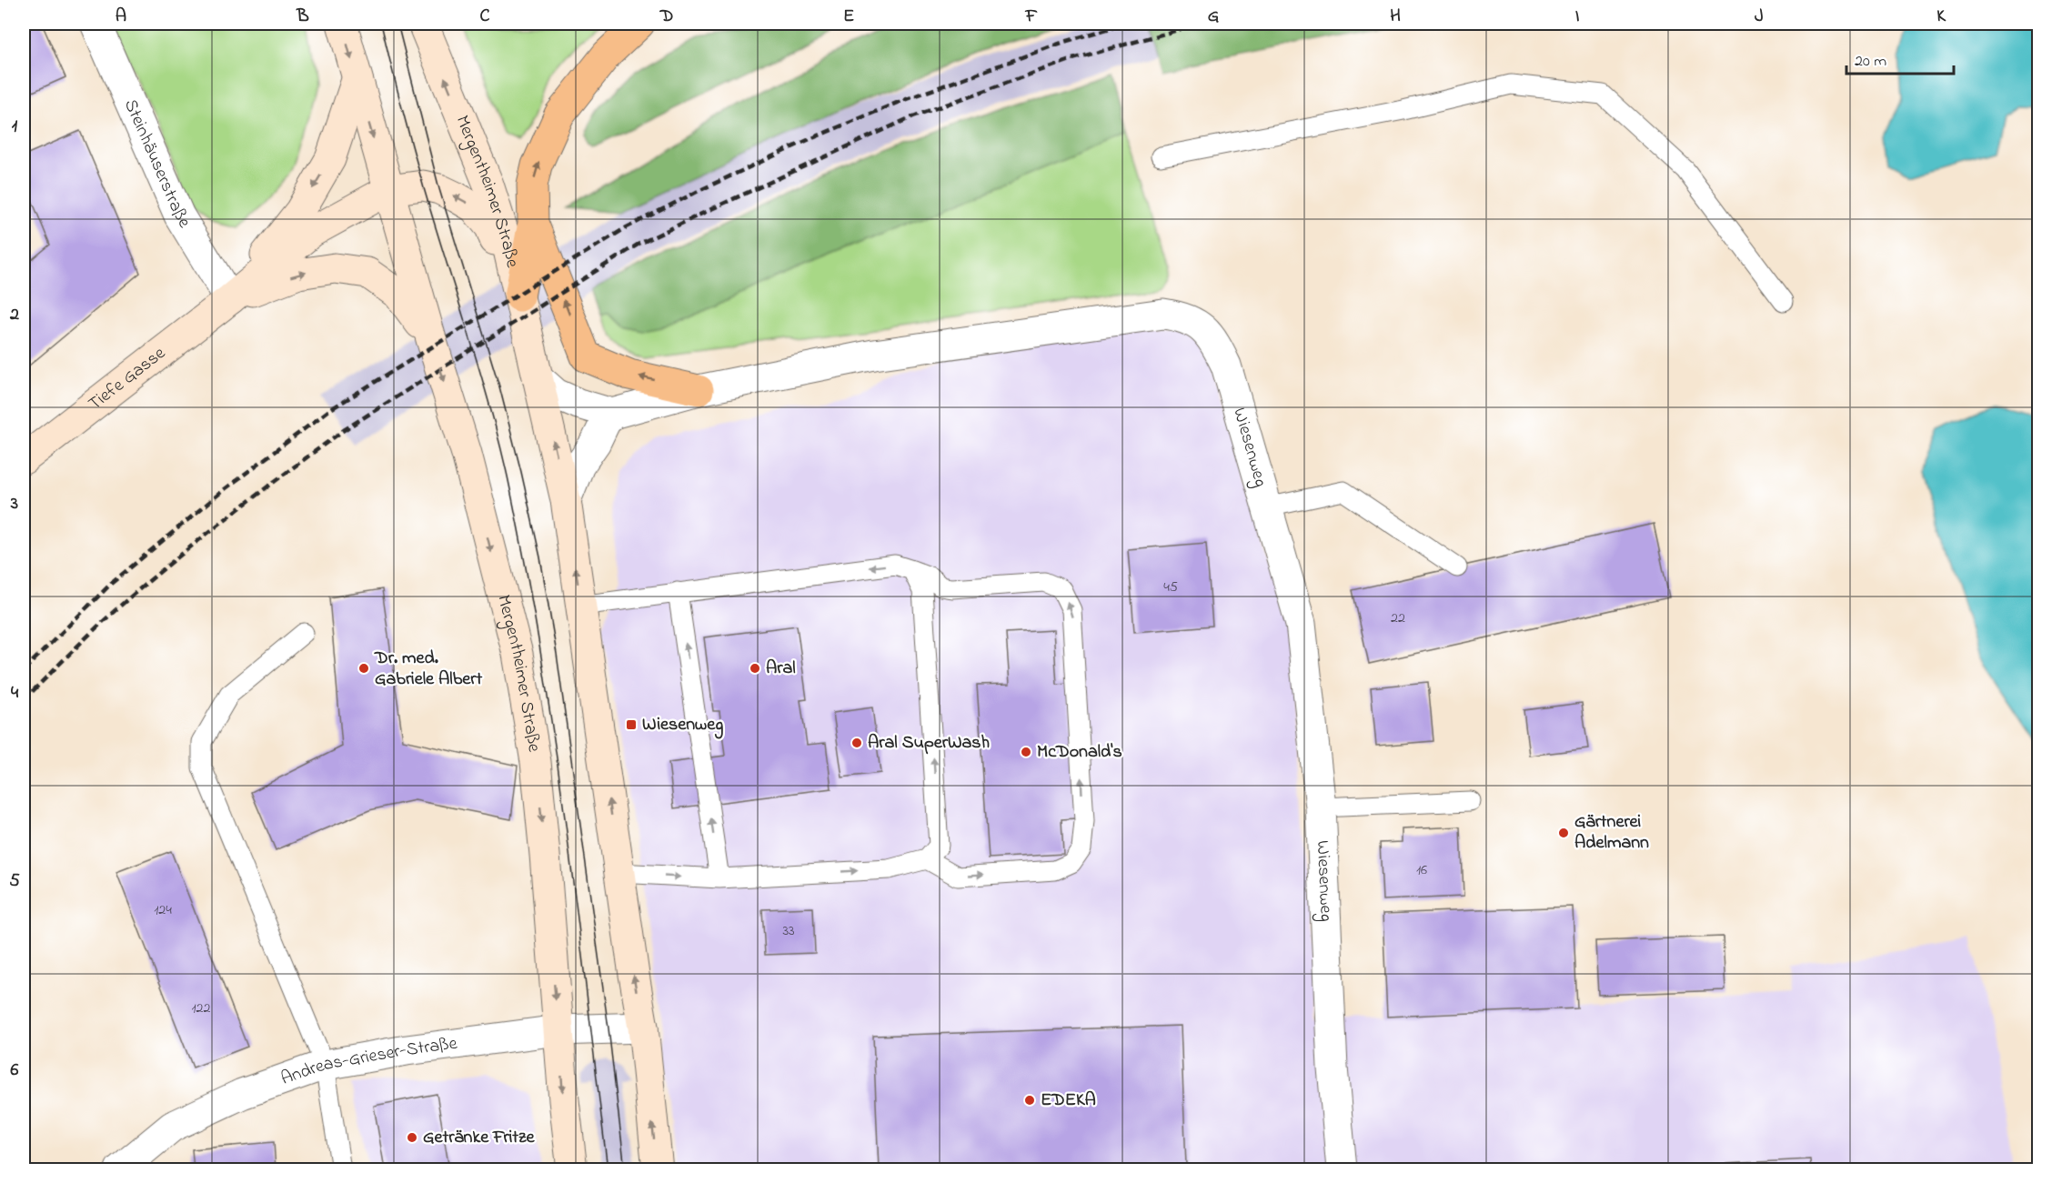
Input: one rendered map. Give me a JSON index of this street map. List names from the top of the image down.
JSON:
{
  "streets": {
    "main road": ["Mergentheimer Straße", "Tiefe Gasse"],
    "street": ["Steinhäuserstraße", "Wiesenweg", "Andreas-Grieser-Straße"]
  },
  "crossings": [
    ["Steinhäuserstraße", "Tiefe Gasse"],
    ["Mergentheimer Straße", "Tiefe Gasse"],
    ["Mergentheimer Straße", "Andreas-Grieser-Straße"]
  ],
  "places": {
    "other": [
      "Dr. med. Gabriele Albert",
      "Aral",
      "Aral SuperWash",
      "McDonald's",
      "Gärtnerei Adelmann",
      "EDEKA",
      "Getränke Fritze"
    ],
    "transit": ["Wiesenweg"]
  },
  "house_numbers": [
    "45",
    "22",
    "16",
    "124",
    "33",
    "122"
  ],
  "scale_bar": "20 m",
  "grid": {
    "columns": [
      "A",
      "B",
      "C",
      "D",
      "E",
      "F",
      "G",
      "H",
      "I",
      "J",
      "K"
    ],
    "rows": [
      "1",
      "2",
      "3",
      "4",
      "5",
      "6"
    ]
  }
}
